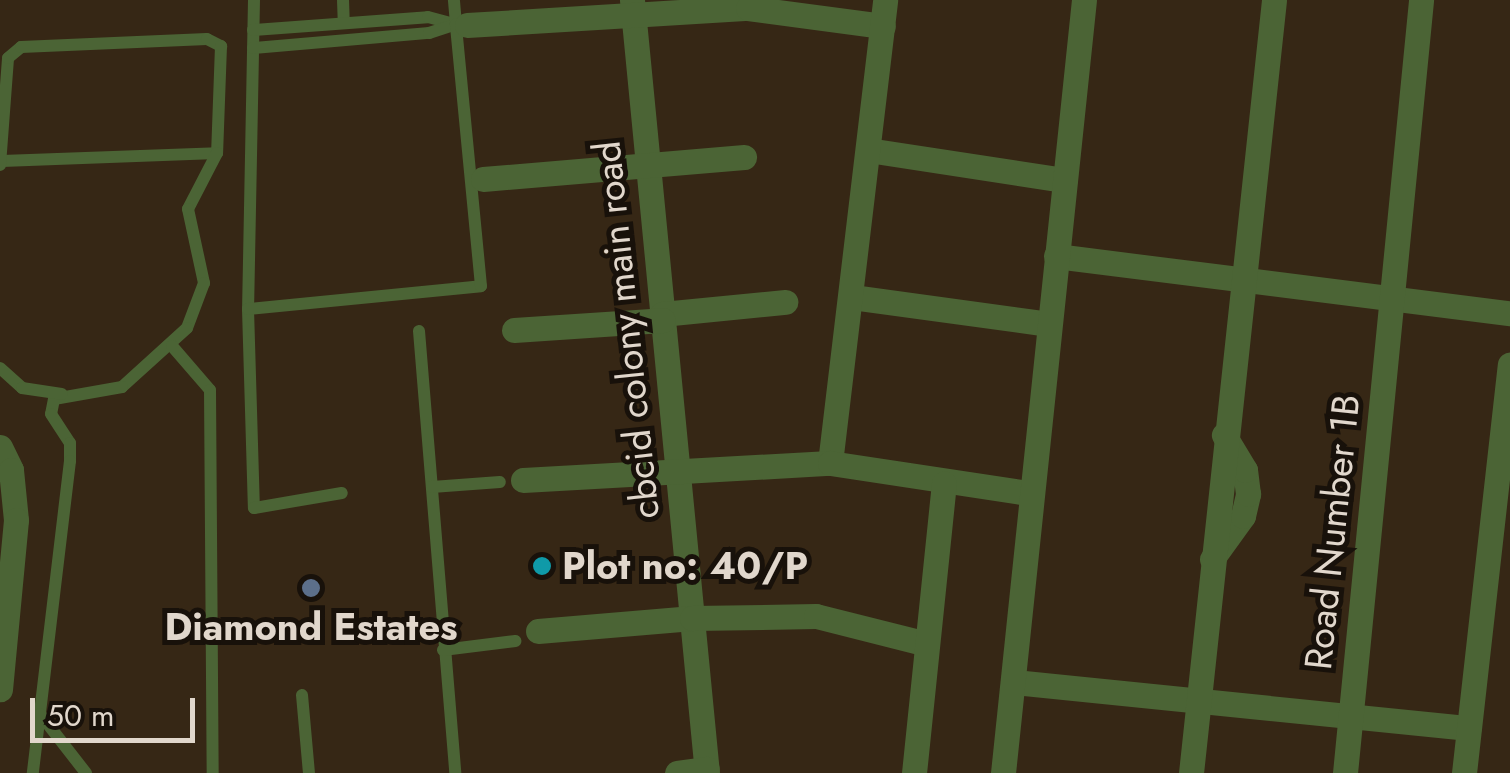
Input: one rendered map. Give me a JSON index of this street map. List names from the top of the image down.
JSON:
{
  "streets": {
    "street": ["cbcid colony main road", "Road Number 1B"]
  },
  "places": ["Plot no: 40/P", "Diamond Estates"],
  "scale_bar": "50 m"
}
